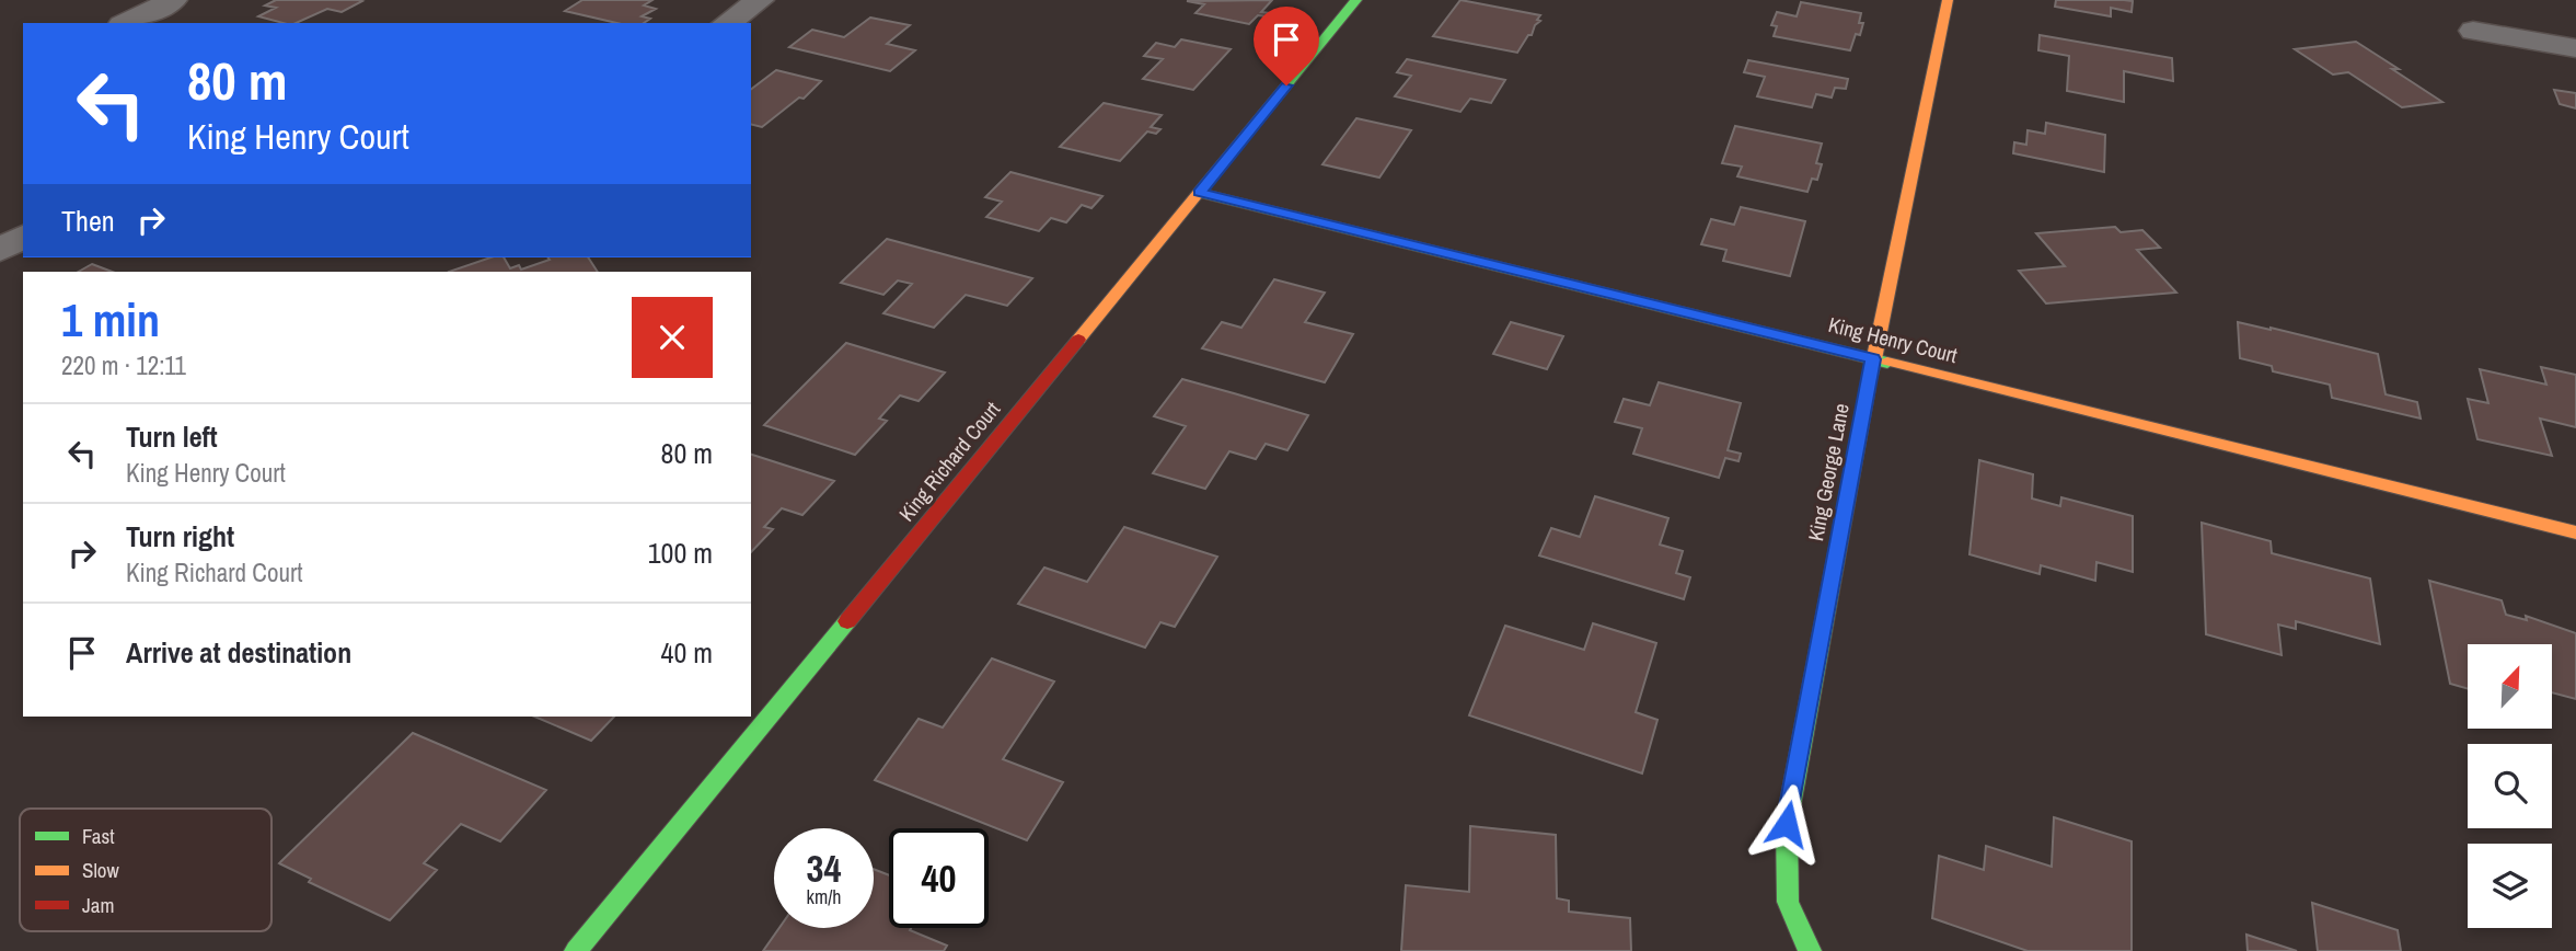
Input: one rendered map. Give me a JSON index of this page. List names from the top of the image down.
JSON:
{
  "streets": {
    "street": ["King Henry Court", "King Richard Court", "King George Lane"]
  },
  "crossings": [
    ["King Henry Court", "King Richard Court"],
    ["King Henry Court", "King George Lane"]
  ],
  "legend": ["Fast", "Slow", "Jam"],
  "north": "top right",
  "page": {
    "turn": ["80 m", "King Henry Court"],
    "then": "Then",
    "heading": ["1 min", "220 m · 12:11"],
    "list": [
      {
        "name": "Turn left",
        "note": "King Henry Court",
        "value": "80 m"
      },
      {
        "name": "Turn right",
        "note": "King Richard Court",
        "value": "100 m"
      },
      {
        "name": "Arrive at destination",
        "value": "40 m"
      }
    ],
    "speed": "34 km/h",
    "limit": "40"
  }
}
